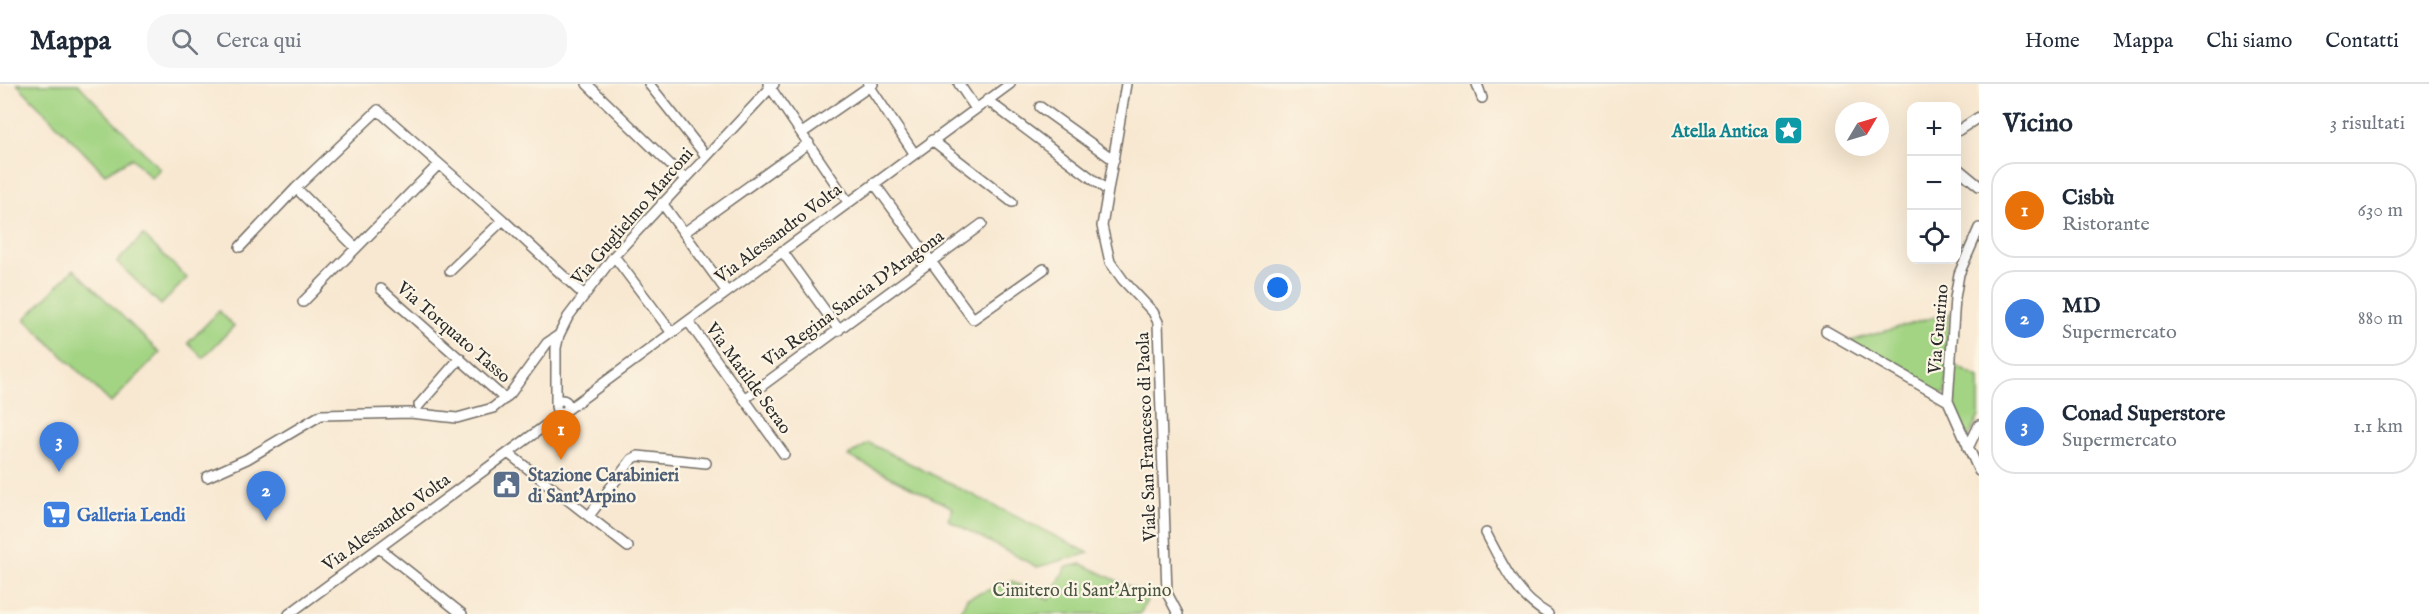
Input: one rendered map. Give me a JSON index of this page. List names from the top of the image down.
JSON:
{
  "streets": {
    "street": [
      "Via Guglielmo Marconi",
      "Via Alessandro Volta",
      "Via Regina Sancia D'Aragona",
      "Via Guarino",
      "Via Torquato Tasso",
      "Via Matilde Serao",
      "Viale San Francesco di Paola"
    ]
  },
  "crossings": [
    ["Via Guglielmo Marconi", "Via Alessandro Volta"],
    ["Via Alessandro Volta", "Via Matilde Serao"],
    ["Via Regina Sancia D'Aragona", "Via Matilde Serao"]
  ],
  "parks": ["Cimitero di Sant'Arpino"],
  "places": {
    "place": ["Atella Antica"],
    "public building": ["Stazione Carabinieri di Sant'Arpino"],
    "supermarket": ["Galleria Lendi"]
  },
  "north": "top right",
  "page": {
    "header": "Mappa",
    "search": "Cerca qui",
    "nav": [
      "Home",
      "Mappa",
      "Chi siamo",
      "Contatti"
    ],
    "heading": ["Vicino", "3 risultati"],
    "map_buttons": ["+", "−"],
    "list": [
      {
        "mark": "1",
        "name": "Cisbù",
        "note": "Ristorante",
        "value": "630 m"
      },
      {
        "mark": "2",
        "name": "MD",
        "note": "Supermercato",
        "value": "880 m"
      },
      {
        "mark": "3",
        "name": "Conad Superstore",
        "note": "Supermercato",
        "value": "1.1 km"
      }
    ],
    "pins": ["1", "3", "2"]
  }
}
